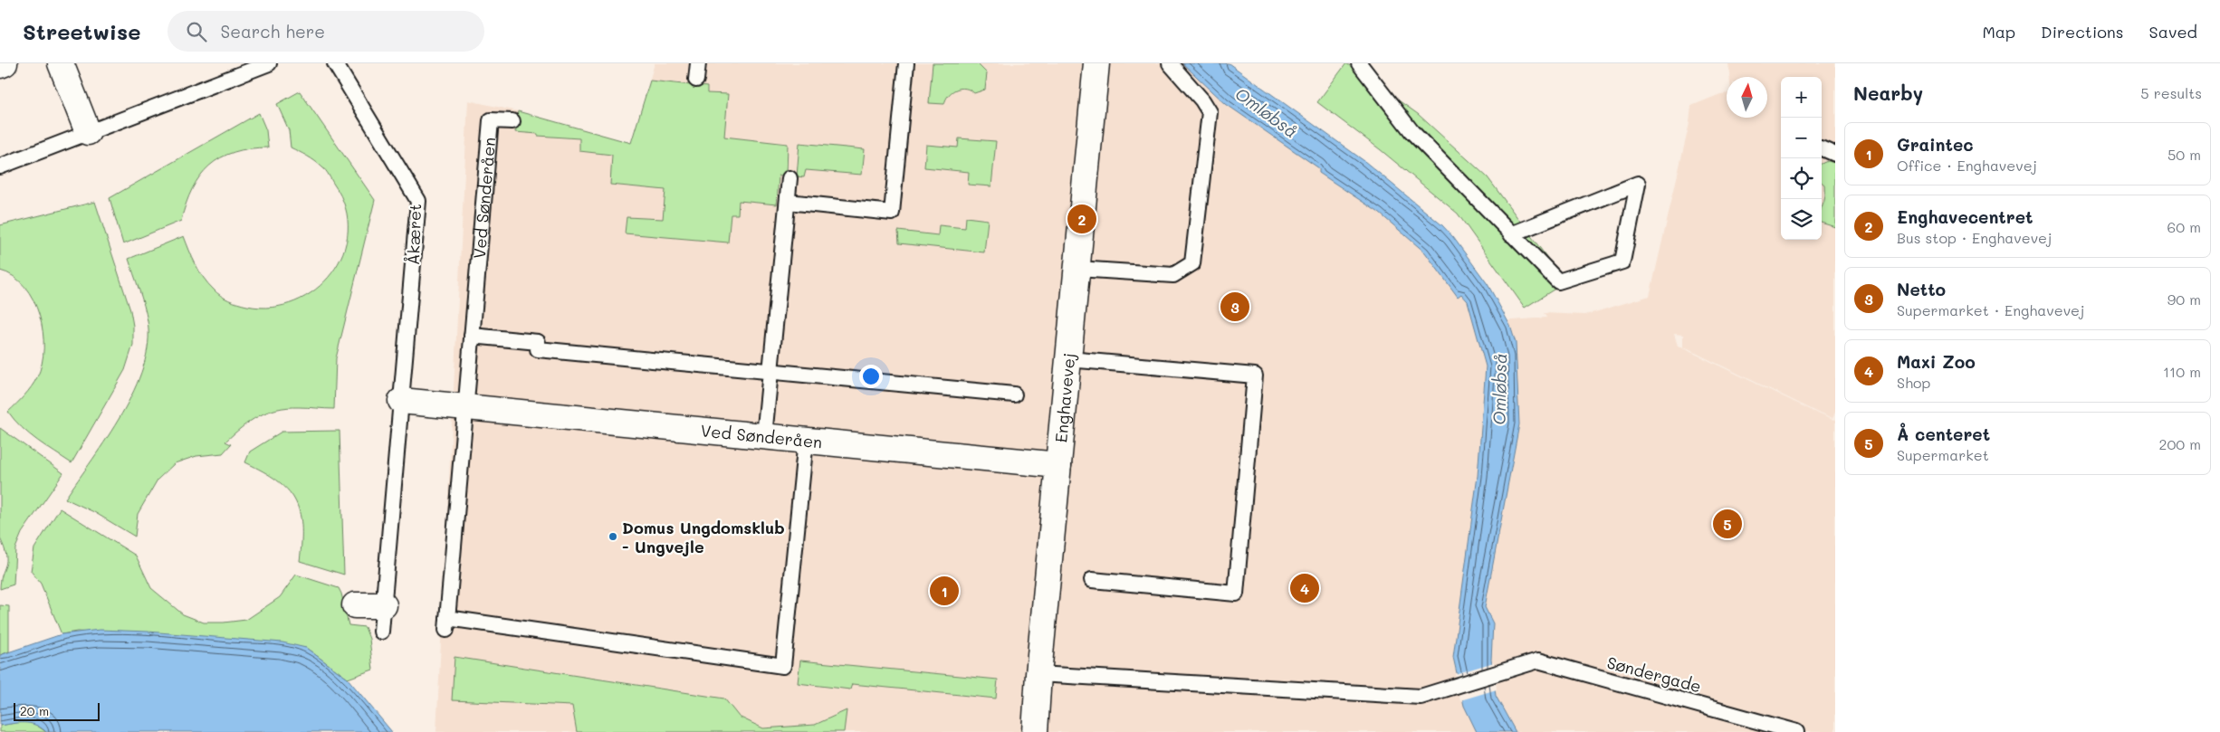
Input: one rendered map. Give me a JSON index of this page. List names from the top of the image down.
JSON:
{
  "streets": {
    "street": ["Ved Sønderåen", "Enghavevej"],
    "lane": ["Åkæret", "Søndergade"]
  },
  "crossings": [
    ["Ved Sønderåen", "Enghavevej"],
    ["Enghavevej", "Søndergade"]
  ],
  "water": ["Omløbså"],
  "places": ["Domus Ungdomsklub - Ungvejle"],
  "scale_bar": "20 m",
  "north": "top",
  "page": {
    "header": "Streetwise",
    "search": "Search here",
    "nav": ["Map", "Directions", "Saved"],
    "heading": ["Nearby", "5 results"],
    "map_buttons": ["+", "−"],
    "list": [
      {
        "mark": "1",
        "name": "Graintec",
        "note": "Office · Enghavevej",
        "value": "50 m"
      },
      {
        "mark": "2",
        "name": "Enghavecentret",
        "note": "Bus stop · Enghavevej",
        "value": "60 m"
      },
      {
        "mark": "3",
        "name": "Netto",
        "note": "Supermarket · Enghavevej",
        "value": "90 m"
      },
      {
        "mark": "4",
        "name": "Maxi Zoo",
        "note": "Shop",
        "value": "110 m"
      },
      {
        "mark": "5",
        "name": "Å centeret",
        "note": "Supermarket",
        "value": "200 m"
      }
    ],
    "pins": [
      "2",
      "3",
      "5",
      "4",
      "1"
    ],
    "scale": "20 m"
  }
}
